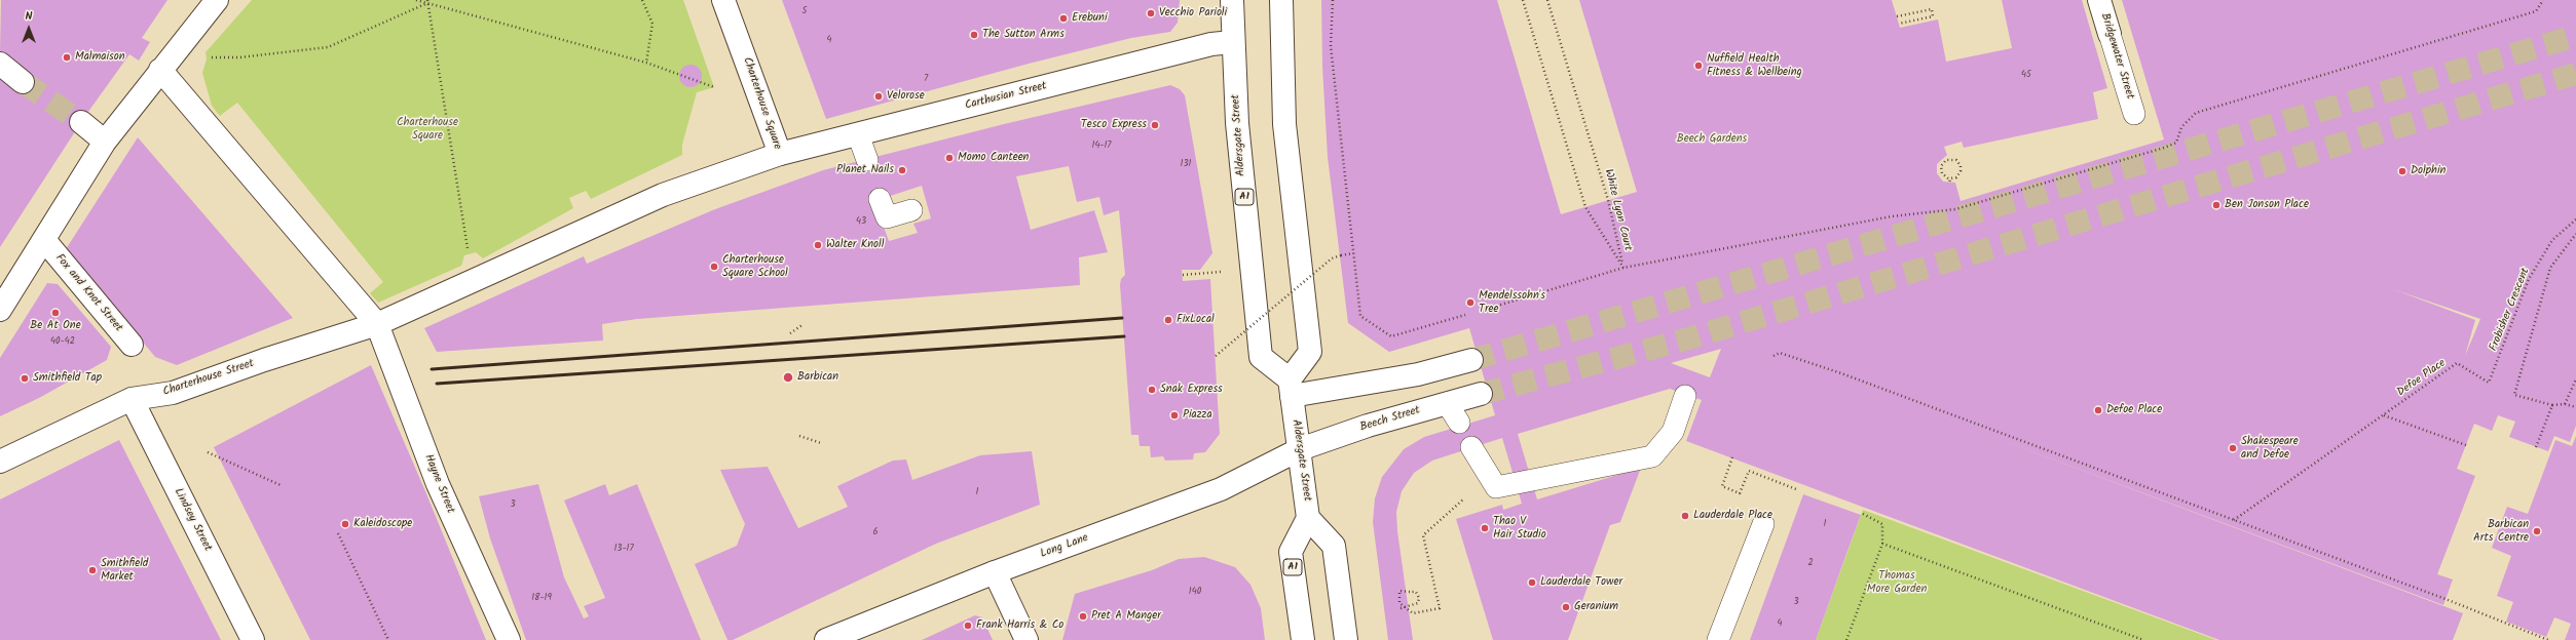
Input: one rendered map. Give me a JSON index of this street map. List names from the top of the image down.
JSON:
{
  "streets": {
    "street": [
      "Bridgewater Street",
      "Carthusian Street",
      "Charterhouse Square",
      "Aldersgate Street",
      "A1",
      "Fox and Knot Street",
      "Charterhouse Street",
      "Beech Street",
      "Hayne Street",
      "Lindsey Street",
      "Long Lane"
    ],
    "path": ["White Lyon Court", "Frobisher Crescent", "Defoe Place"]
  },
  "crossings": [
    ["Carthusian Street", "Charterhouse Square"],
    ["Carthusian Street", "Aldersgate Street"],
    ["Charterhouse Square", "Charterhouse Street"],
    ["Charterhouse Square", "Hayne Street"],
    ["Aldersgate Street", "Beech Street"],
    ["Aldersgate Street", "Long Lane"],
    ["Frobisher Crescent", "Defoe Place"],
    ["Charterhouse Street", "Hayne Street"],
    ["Charterhouse Street", "Lindsey Street"],
    ["Beech Street", "Long Lane"]
  ],
  "parks": ["Charterhouse Square", "Beech Gardens", "Thomas More Garden"],
  "places": [
    "Vecchio Parioli",
    "Erebuni",
    "The Sutton Arms",
    "Malmaison",
    "Nuffield Health Fitness & Wellbeing",
    "Velorose",
    "Tesco Express",
    "Momo Canteen",
    "Planet Nails",
    "Dolphin",
    "Ben Jonson Place",
    "Walter Knoll",
    "Charterhouse Square School",
    "Mendelssohn's Tree",
    "Be At One",
    "FixLocal",
    "Barbican",
    "Smithfield Tap",
    "Snak Express",
    "Defoe Place",
    "Piazza",
    "Shakespeare and Defoe",
    "Lauderdale Place",
    "Kaleidoscope",
    "Thao V Hair Studio",
    "Barbican Arts Centre",
    "Smithfield Market",
    "Lauderdale Tower",
    "Geranium",
    "Pret A Manger",
    "Frank Harris & Co"
  ],
  "house_numbers": [
    "5",
    "4",
    "45",
    "7",
    "14-17",
    "131",
    "43",
    "40-42",
    "1",
    "3",
    "1",
    "6",
    "13-17",
    "2",
    "140",
    "18-19",
    "3",
    "4"
  ],
  "north": "top"
}
